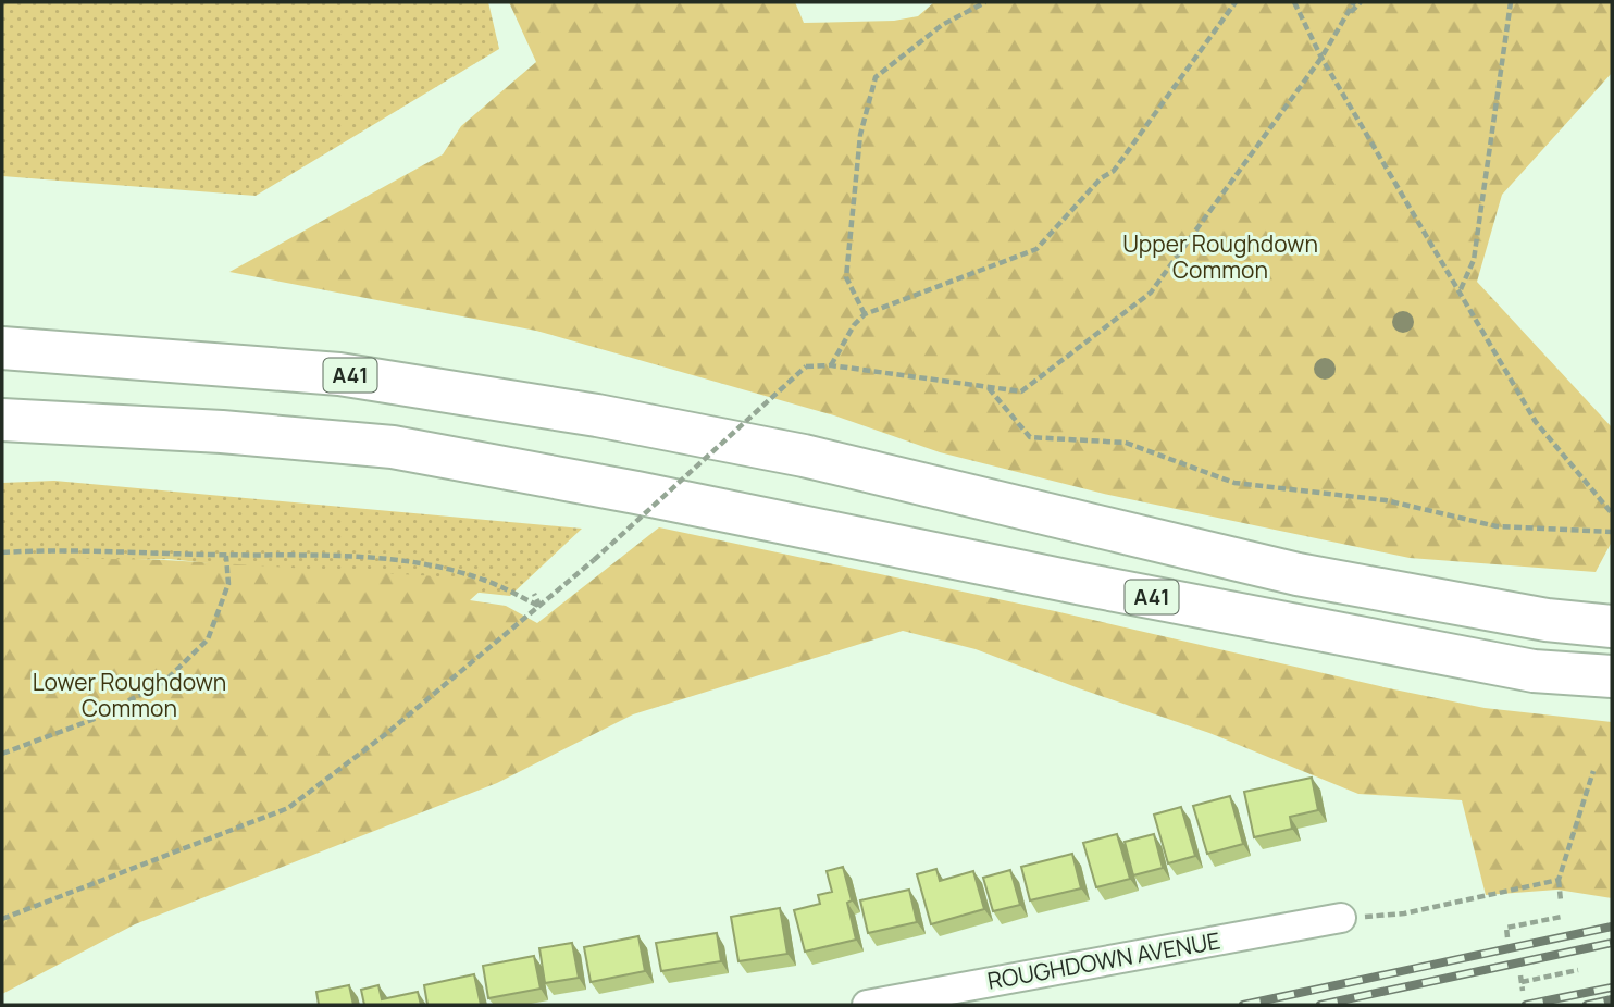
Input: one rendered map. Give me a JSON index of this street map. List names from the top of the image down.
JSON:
{
  "streets": {
    "highway": ["A41"],
    "street": ["ROUGHDOWN AVENUE"]
  },
  "parks": ["Upper Roughdown Common", "Lower Roughdown Common"]
}
